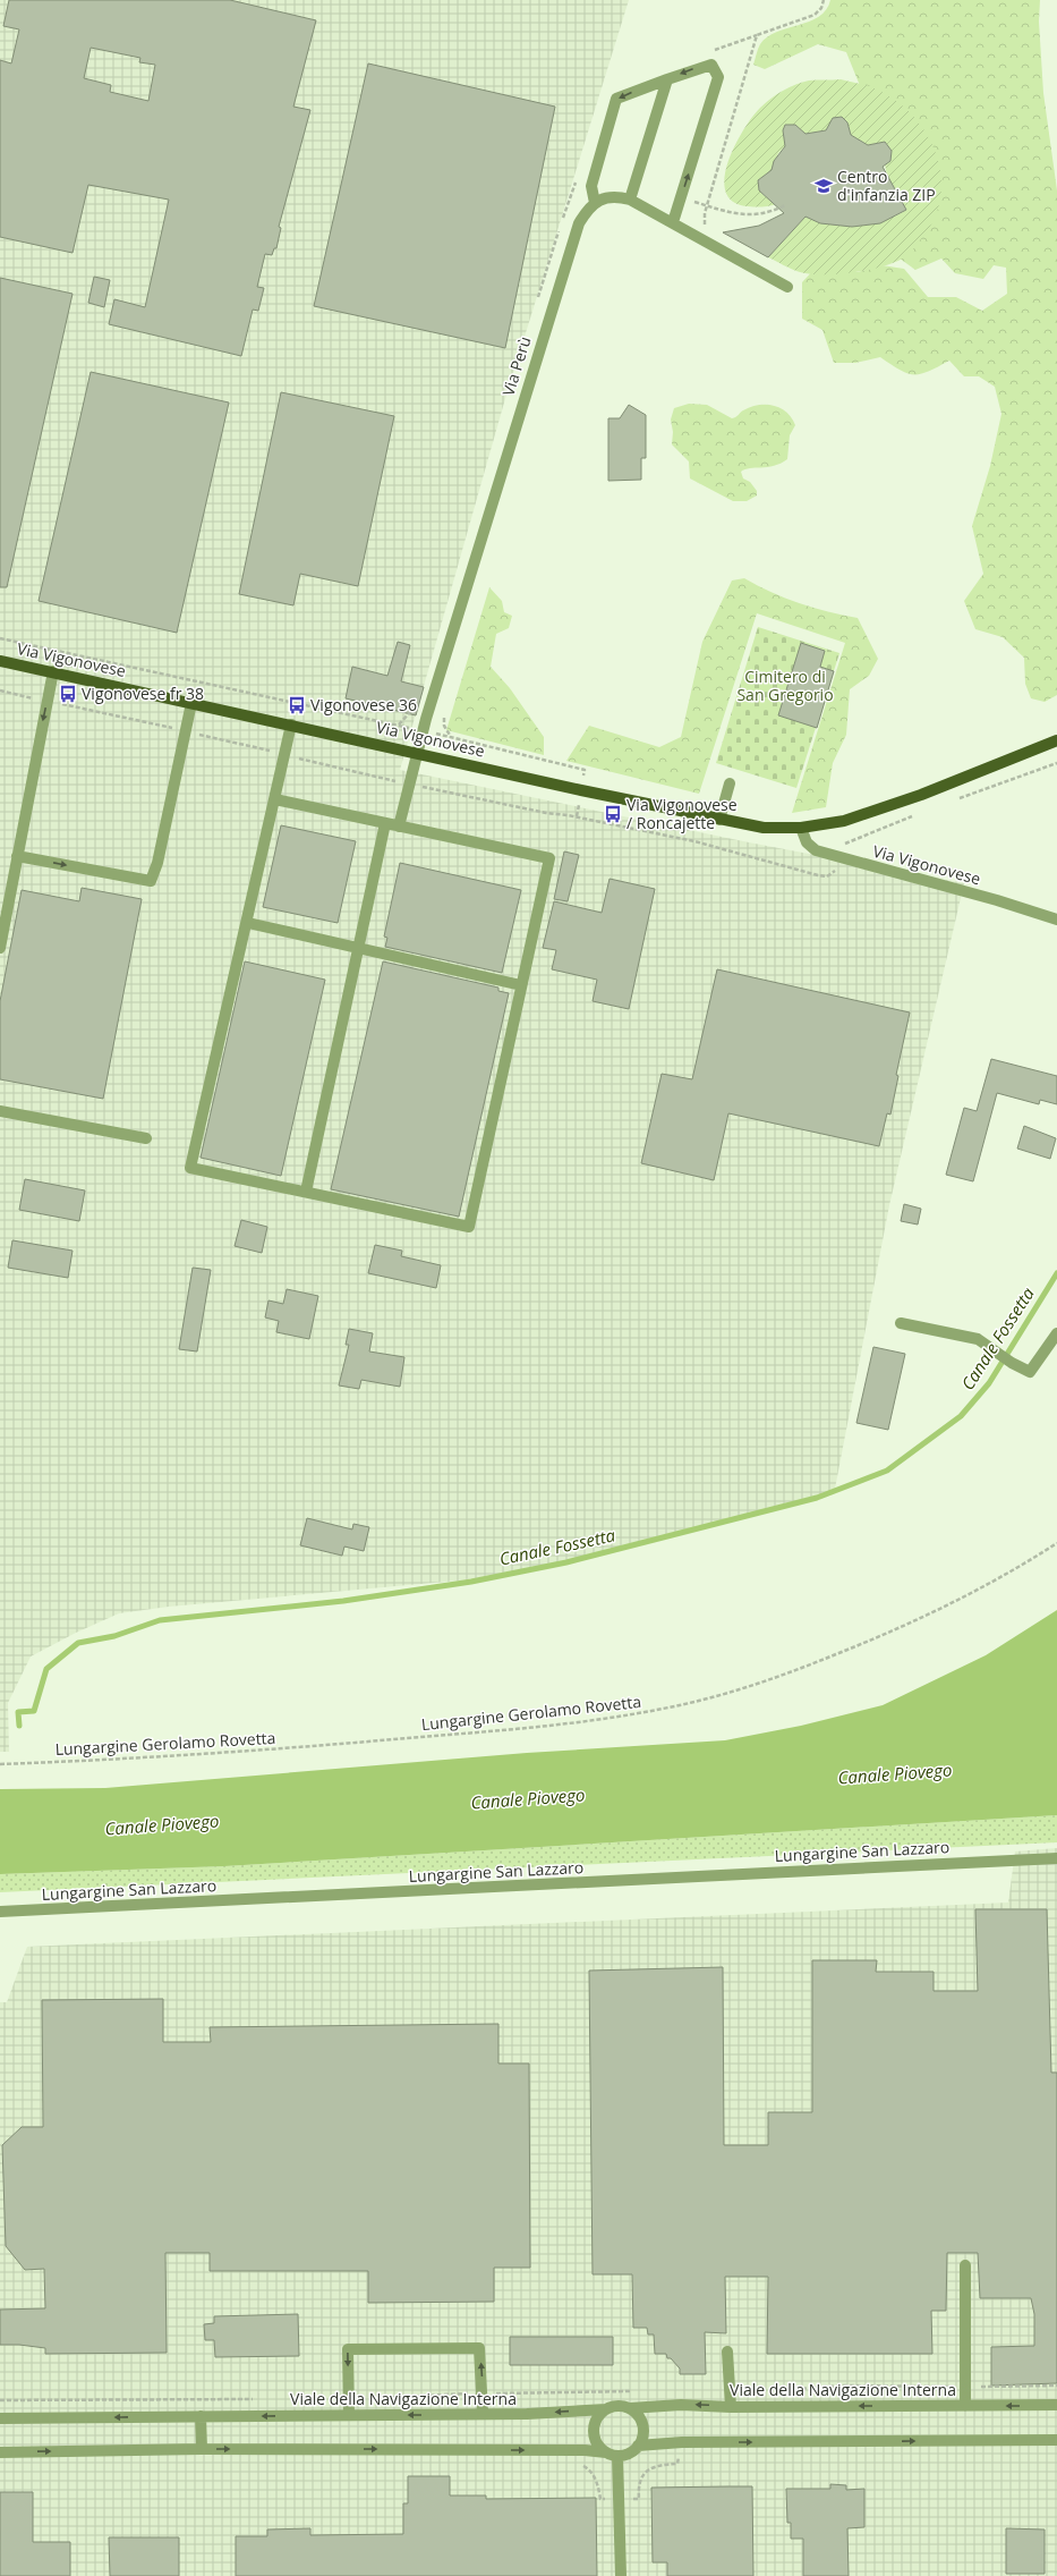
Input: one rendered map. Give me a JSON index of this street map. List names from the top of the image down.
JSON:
{
  "streets": {
    "main road": ["Via Vigonovese"],
    "street": ["Via Perù", "Lungargine San Lazzaro", "Viale della Navigazione Interna"],
    "path": ["Lungargine Gerolamo Rovetta"]
  },
  "crossings": [
    ["Via Perù", "Via Vigonovese"]
  ],
  "water": ["Canale Fossetta", "Canale Piovego"],
  "parks": ["Cimitero di San Gregorio"],
  "places": {
    "school or university": ["Centro d'infanzia ZIP"],
    "bus stop": ["Vigonovese fr 38", "Vigonovese 36", "Via Vigonovese / Roncajette"]
  }
}
